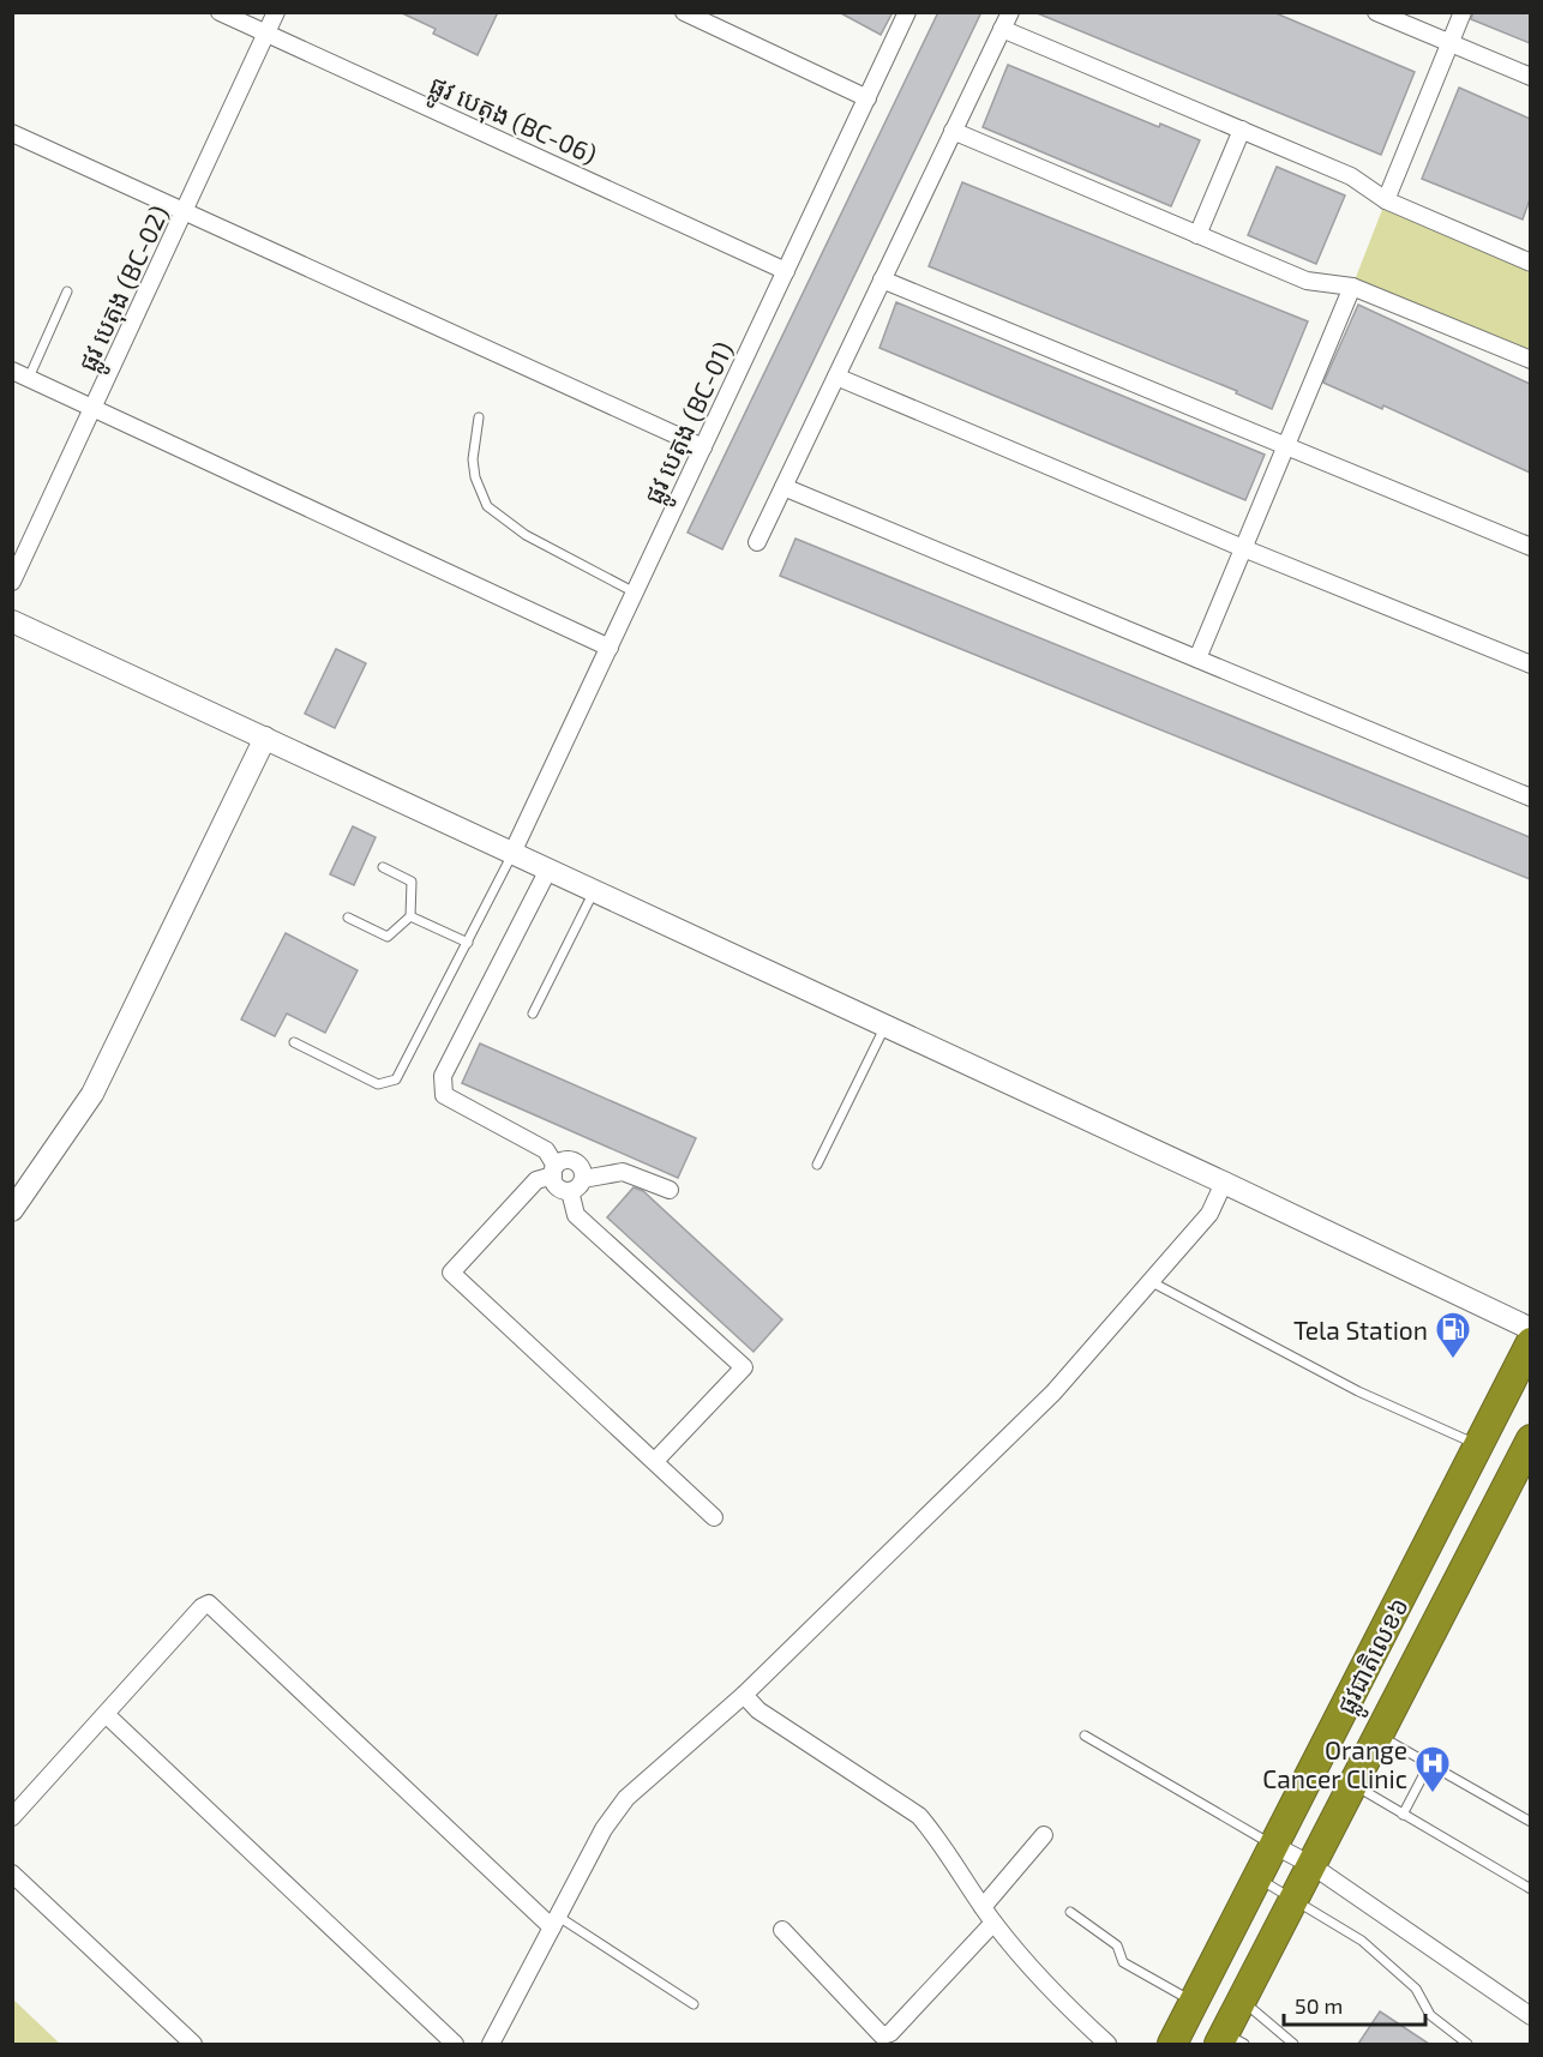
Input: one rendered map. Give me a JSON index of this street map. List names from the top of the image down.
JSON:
{
  "streets": {
    "highway": ["ផ្លូវជាតិលេខ៦"],
    "street": ["ផ្លូវ បេតុង (BC-06)", "ផ្លូវ បេតុង (BC-02)", "ផ្លូវ បេតុង (BC-01)"]
  },
  "crossings": [
    ["ផ្លូវ បេតុង (BC-06)", "ផ្លូវ បេតុង (BC-02)"],
    ["ផ្លូវ បេតុង (BC-06)", "ផ្លូវ បេតុង (BC-01)"]
  ],
  "places": {
    "fuel station": ["Tela Station"],
    "hospital": ["Orange Cancer Clinic"]
  },
  "scale_bar": "50 m"
}
